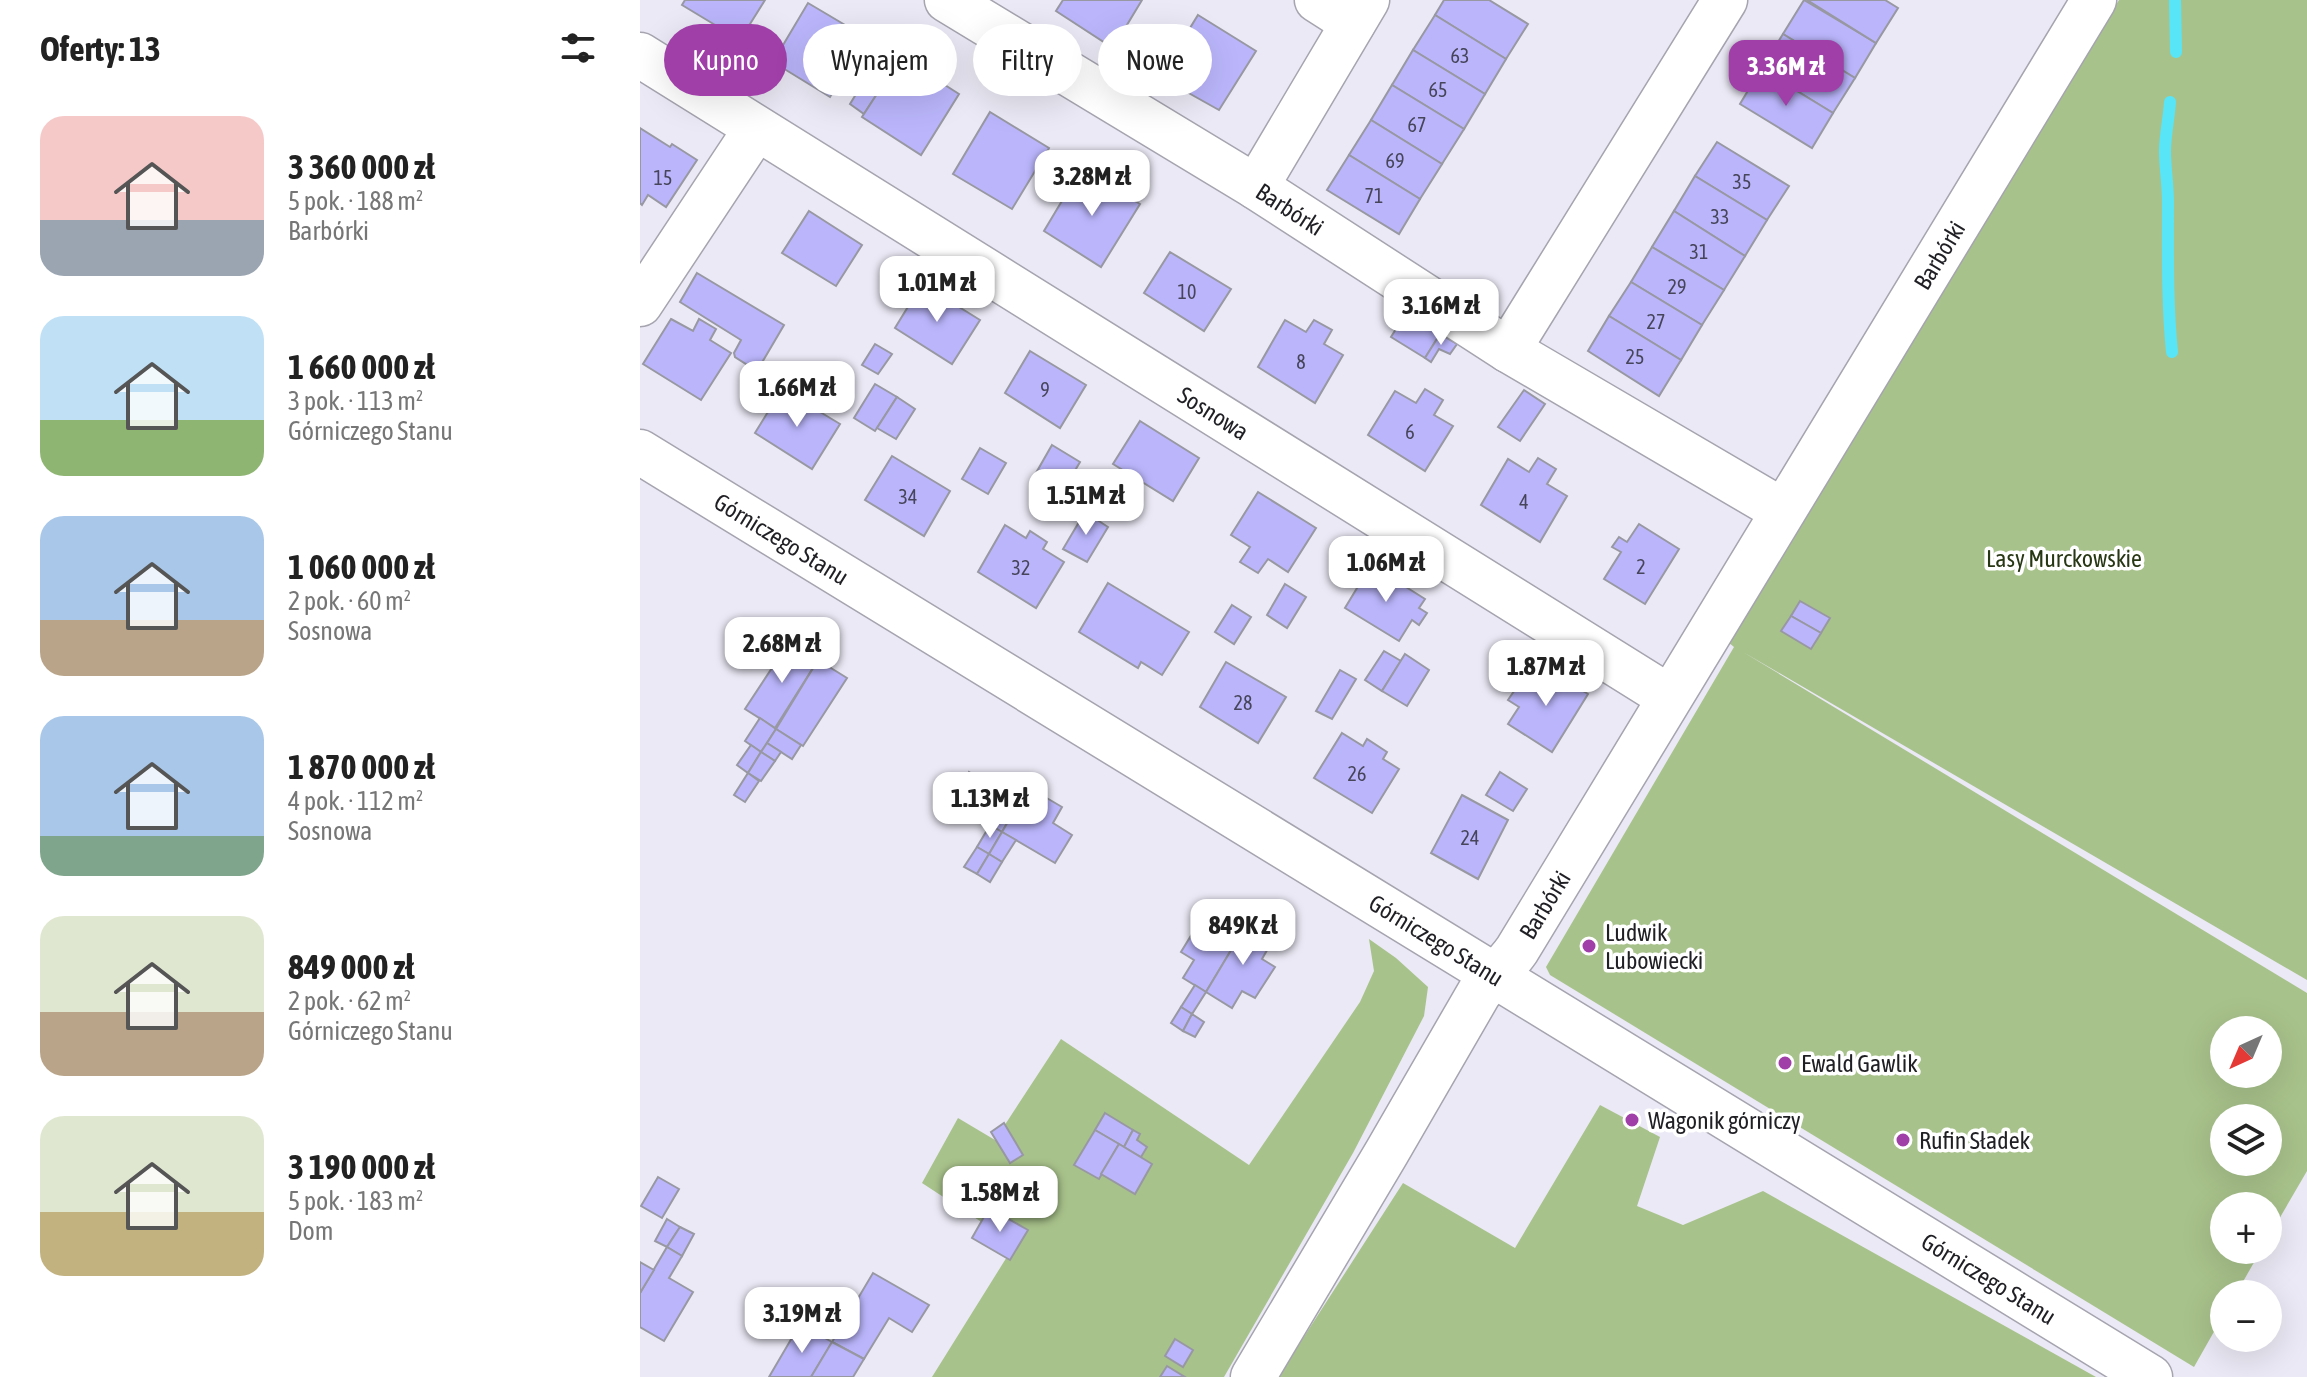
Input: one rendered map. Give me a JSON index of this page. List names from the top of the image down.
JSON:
{
  "streets": {
    "street": ["Barbórki", "Sosnowa", "Górniczego Stanu"]
  },
  "crossings": [
    ["Barbórki", "Sosnowa"],
    ["Barbórki", "Górniczego Stanu"]
  ],
  "parks": ["Lasy Murckowskie"],
  "places": [
    "Ludwik Lubowiecki",
    "Ewald Gawlik",
    "Wagonik górniczy",
    "Rufin Sładek"
  ],
  "house_numbers": [
    "63",
    "65",
    "67",
    "69",
    "15",
    "35",
    "71",
    "33",
    "31",
    "29",
    "10",
    "27",
    "25",
    "8",
    "9",
    "6",
    "34",
    "4",
    "2",
    "32",
    "28",
    "26",
    "24"
  ],
  "north": "bottom left",
  "page": {
    "heading": "Oferty: 13",
    "chip": [
      "Kupno",
      "Wynajem",
      "Filtry",
      "Nowe"
    ],
    "price": [
      "3.36M zł",
      "3.28M zł",
      "1.01M zł",
      "3.16M zł",
      "1.66M zł",
      "1.51M zł",
      "1.06M zł",
      "2.68M zł",
      "1.87M zł",
      "1.13M zł",
      "849K zł",
      "1.58M zł",
      "3.19M zł"
    ],
    "list": [
      {
        "name": "3 360 000 zł",
        "note": "5 pok. · 188 m² · Barbórki"
      },
      {
        "name": "1 660 000 zł",
        "note": "3 pok. · 113 m² · Górniczego Stanu"
      },
      {
        "name": "1 060 000 zł",
        "note": "2 pok. · 60 m² · Sosnowa"
      },
      {
        "name": "1 870 000 zł",
        "note": "4 pok. · 112 m² · Sosnowa"
      },
      {
        "name": "849 000 zł",
        "note": "2 pok. · 62 m² · Górniczego Stanu"
      },
      {
        "name": "3 190 000 zł",
        "note": "5 pok. · 183 m² · Dom"
      }
    ],
    "map_buttons": ["+", "−"]
  }
}
